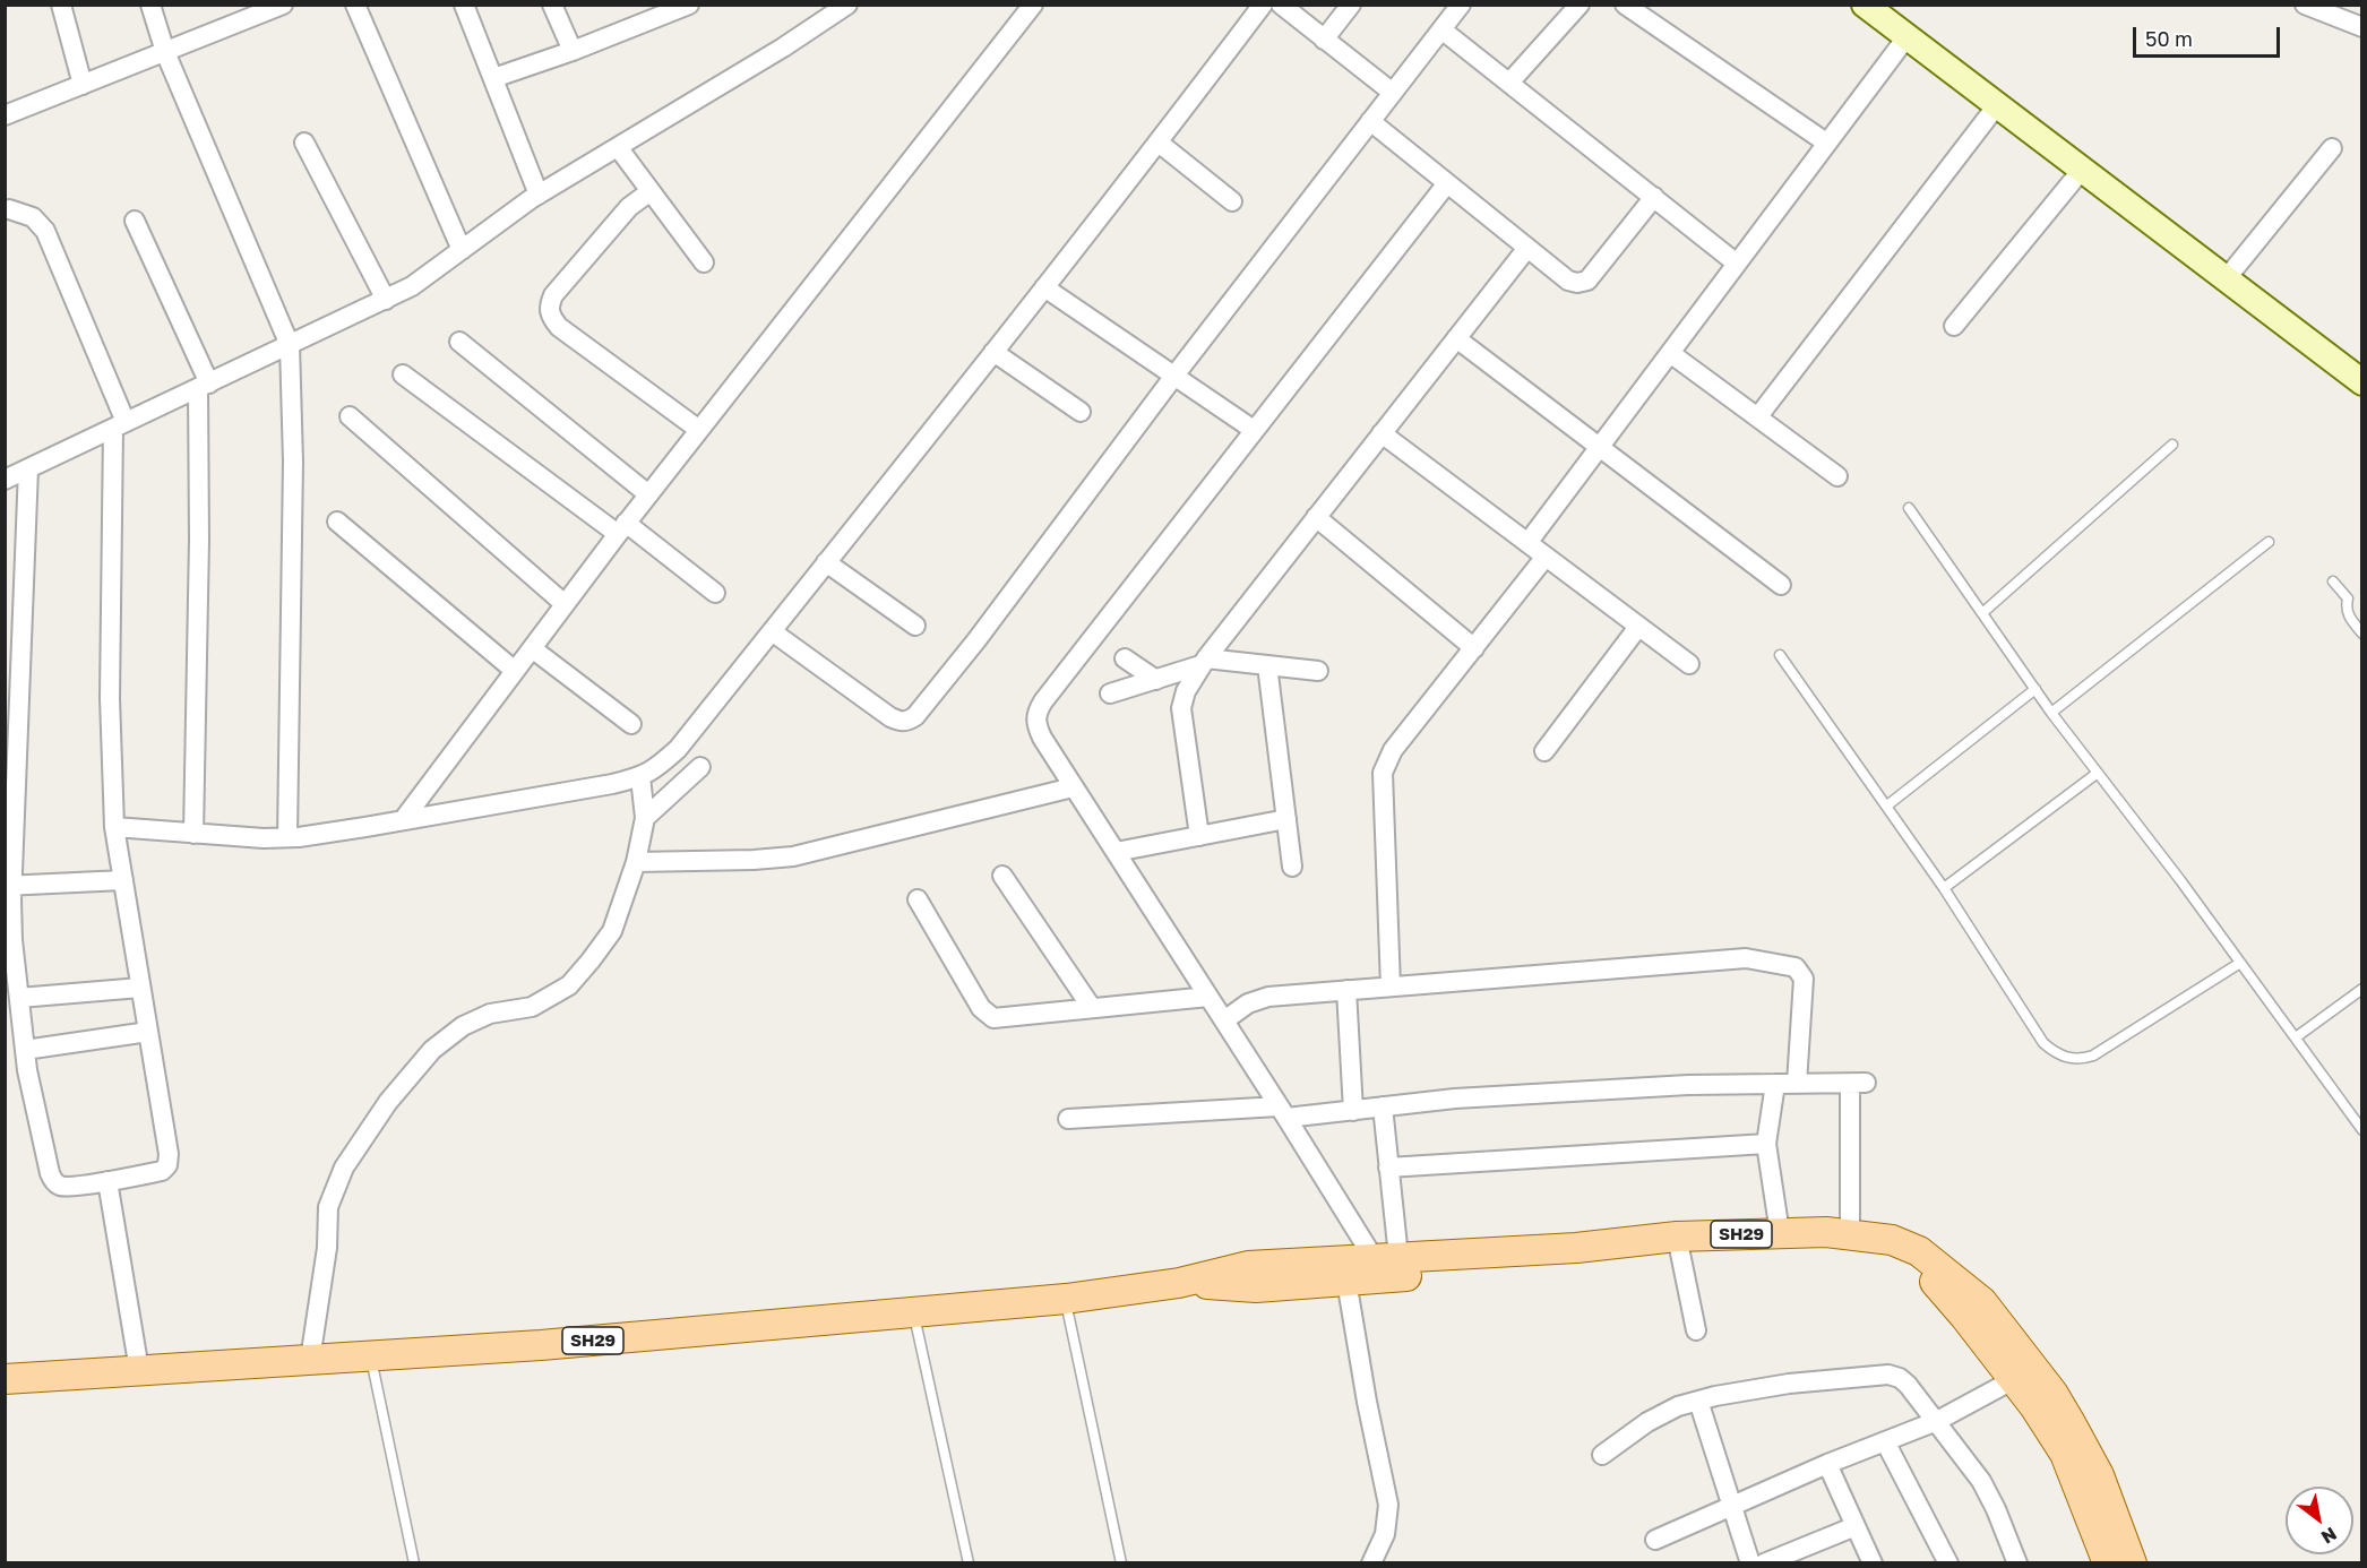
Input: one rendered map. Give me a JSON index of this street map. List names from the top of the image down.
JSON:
{
  "streets": {
    "main road": ["SH29"]
  },
  "scale_bar": "50 m",
  "north": "bottom right"
}
